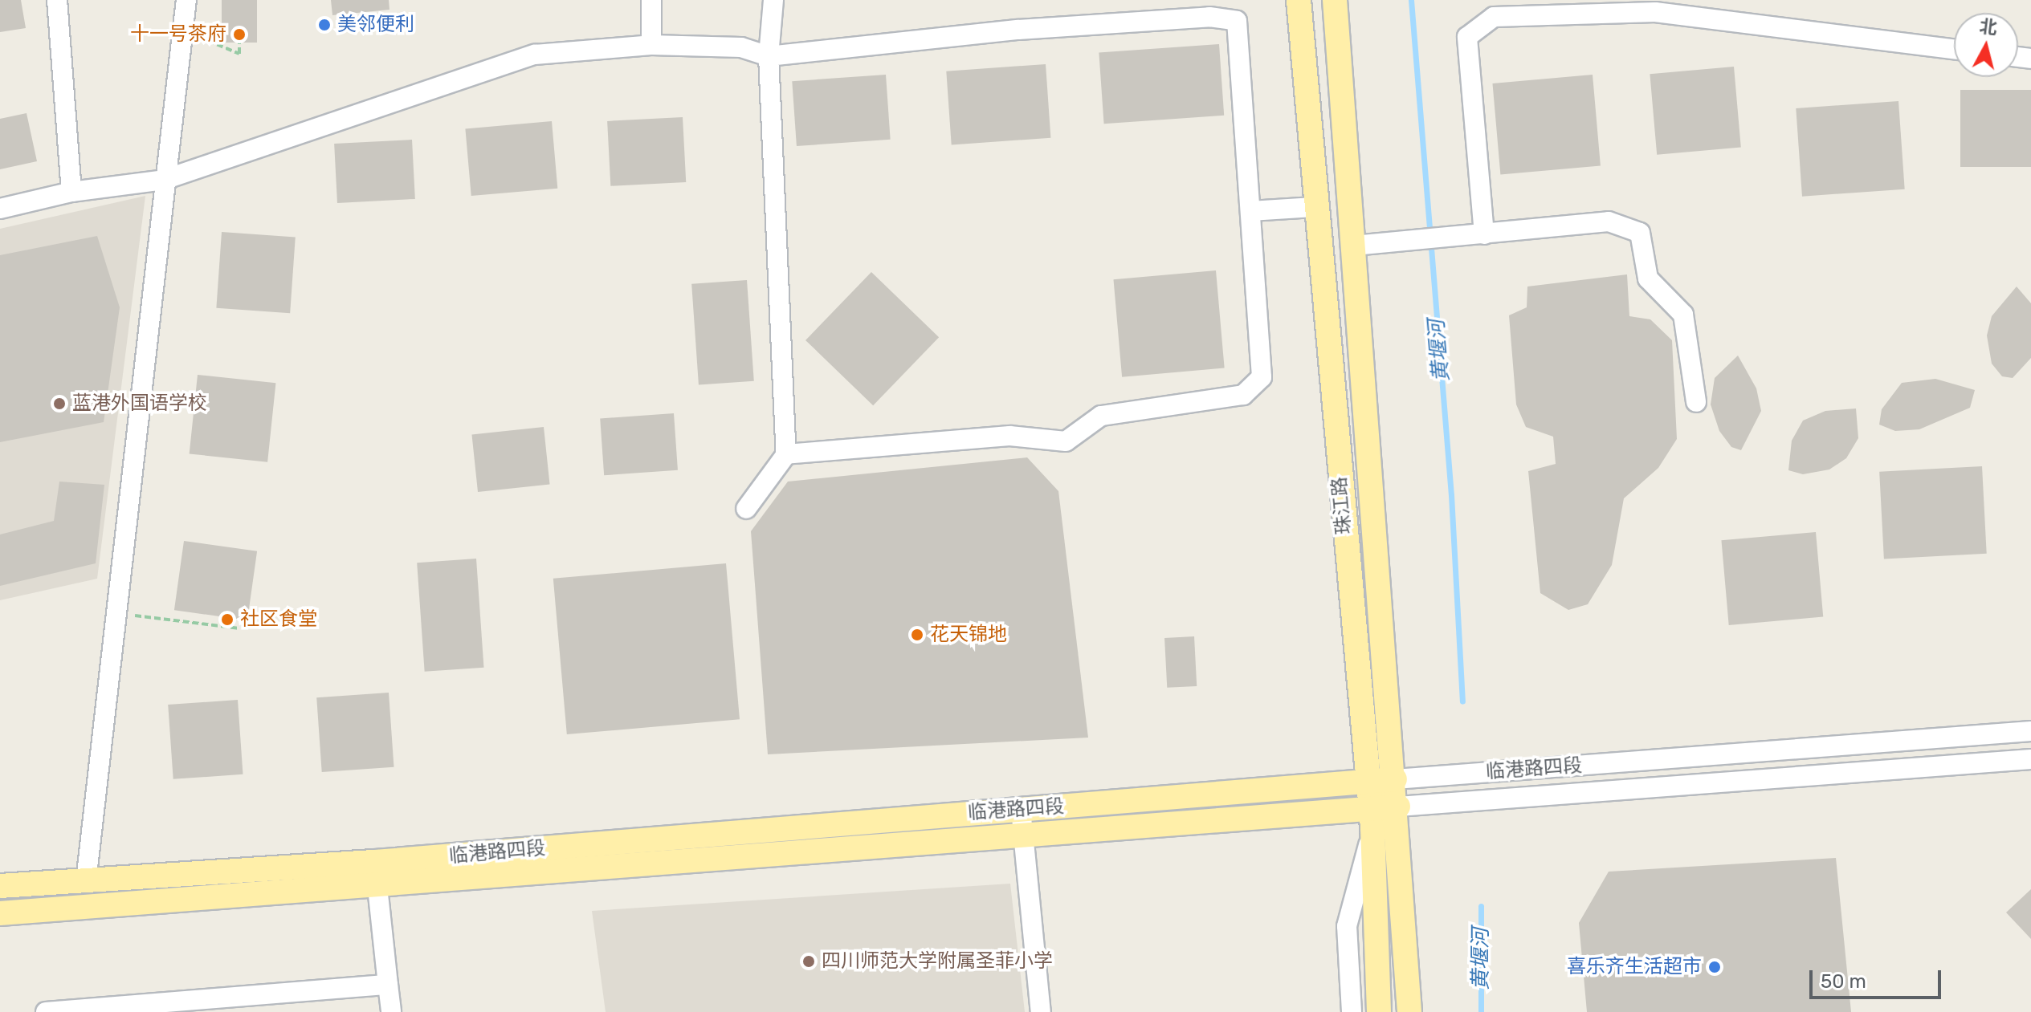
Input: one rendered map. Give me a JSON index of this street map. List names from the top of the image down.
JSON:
{
  "streets": {
    "main road": ["珠江路", "临港路四段"]
  },
  "crossings": [
    ["珠江路", "临港路四段"]
  ],
  "water": ["黄堰河"],
  "places": [
    "美邻便利",
    "十一号茶府",
    "蓝港外国语学校",
    "社区食堂",
    "花天锦地",
    "四川师范大学附属圣菲小学",
    "喜乐齐生活超市"
  ],
  "scale_bar": "50 m",
  "north": "top"
}
